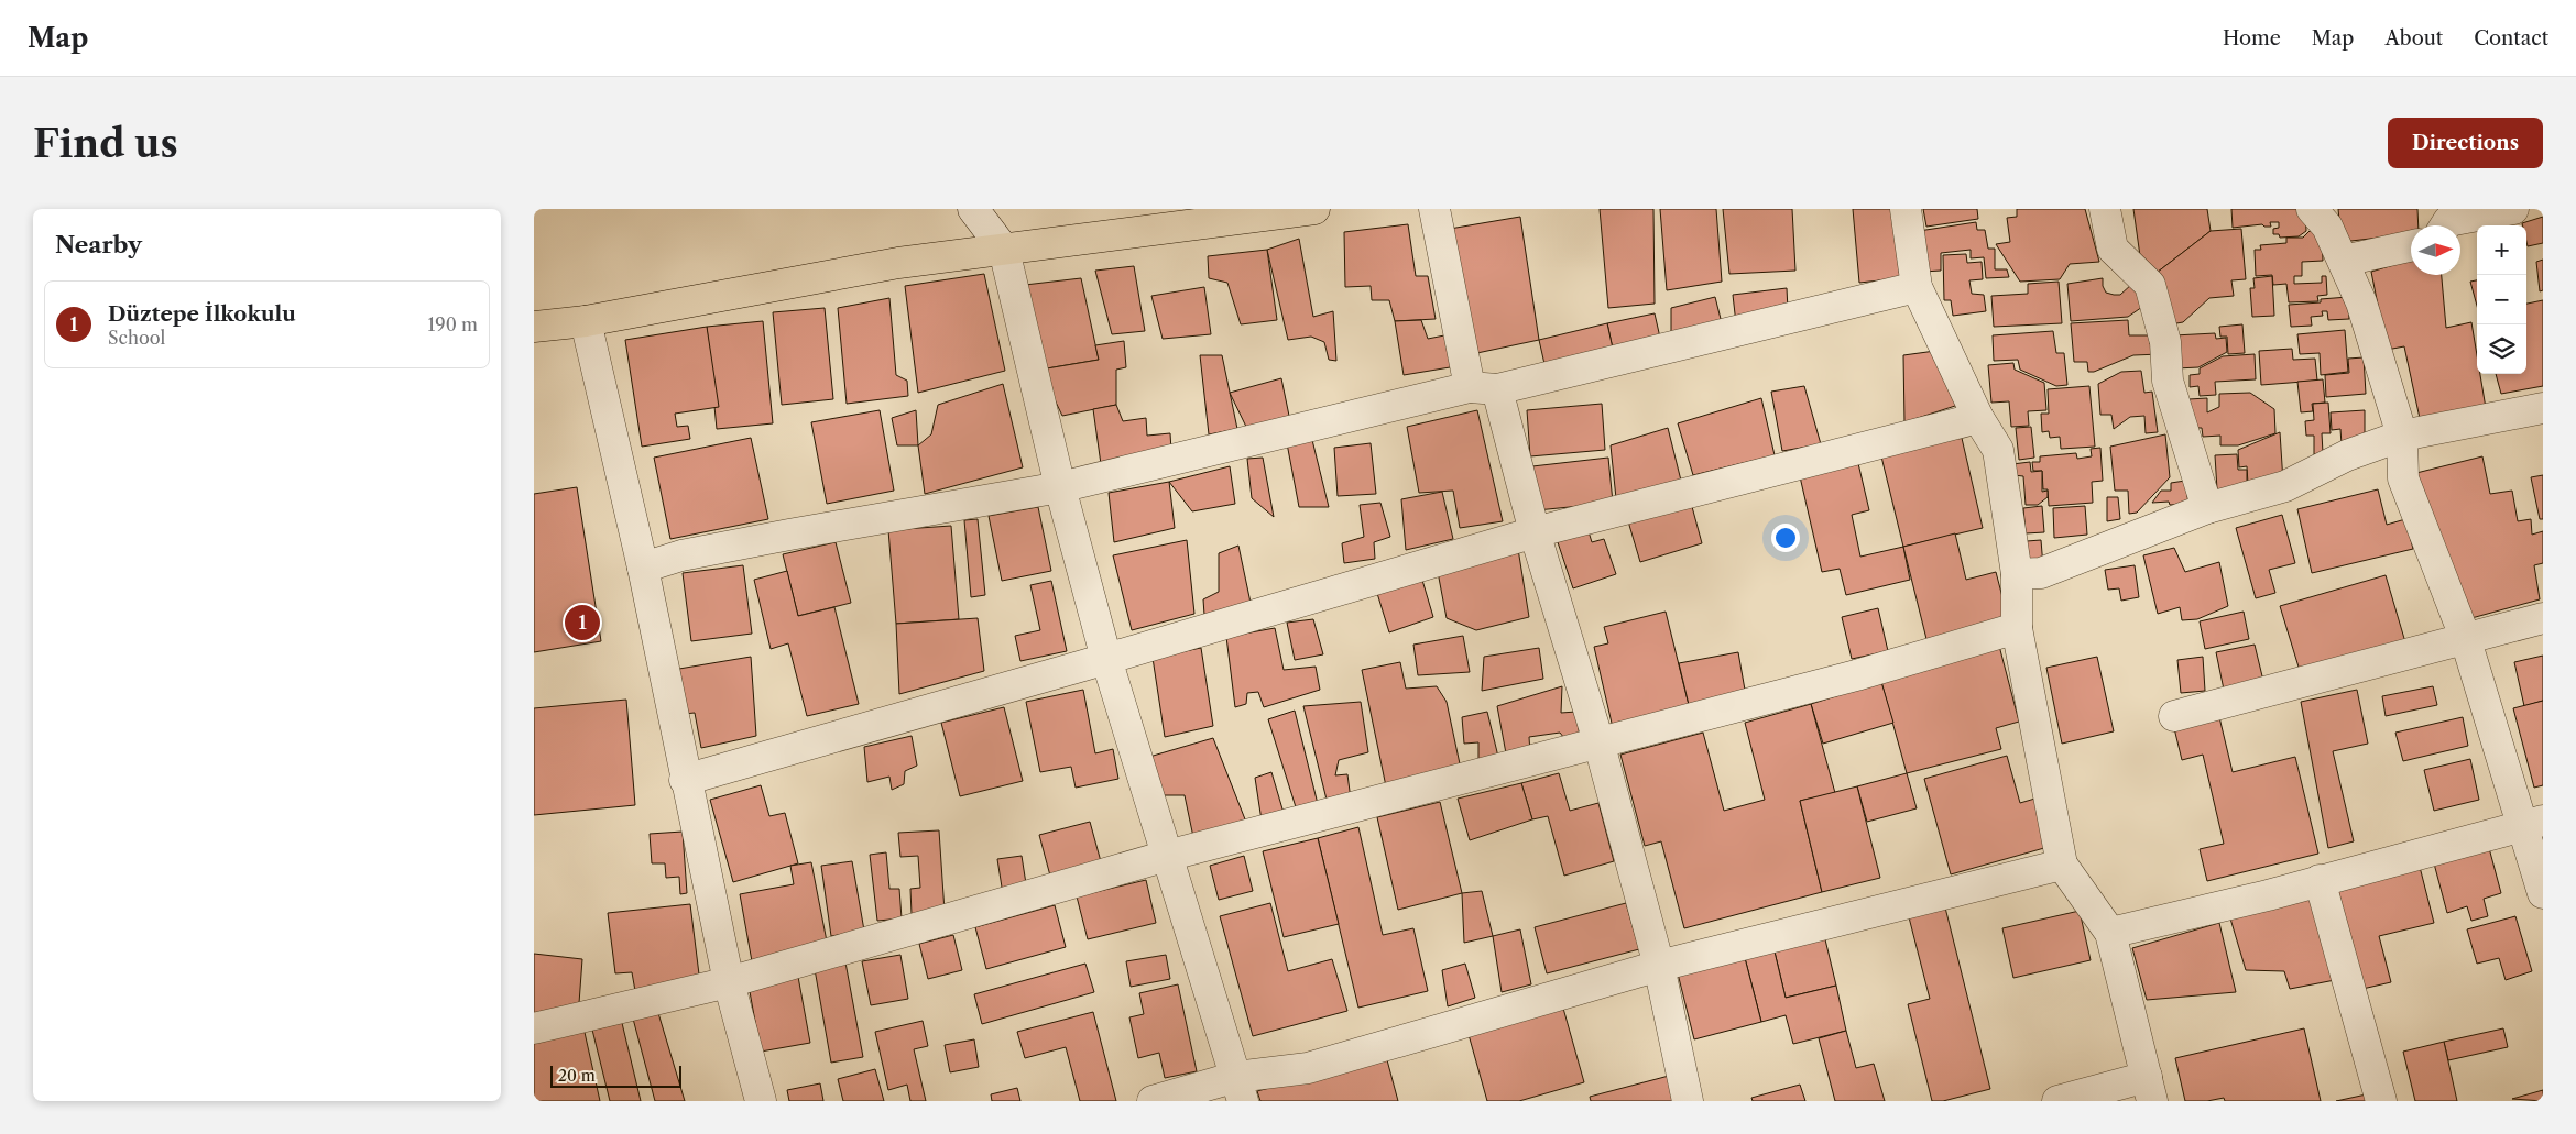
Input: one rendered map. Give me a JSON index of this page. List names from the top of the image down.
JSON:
{
  "scale_bar": "20 m",
  "north": "right",
  "page": {
    "header": "Map",
    "nav": [
      "Home",
      "Map",
      "About",
      "Contact"
    ],
    "buttons": "Directions",
    "title": "Find us",
    "heading": "Nearby",
    "map_buttons": ["+", "−"],
    "list": [
      {
        "mark": "1",
        "name": "Düztepe İlkokulu",
        "note": "School",
        "value": "190 m"
      }
    ],
    "pins": "1",
    "scale": "20 m"
  }
}
